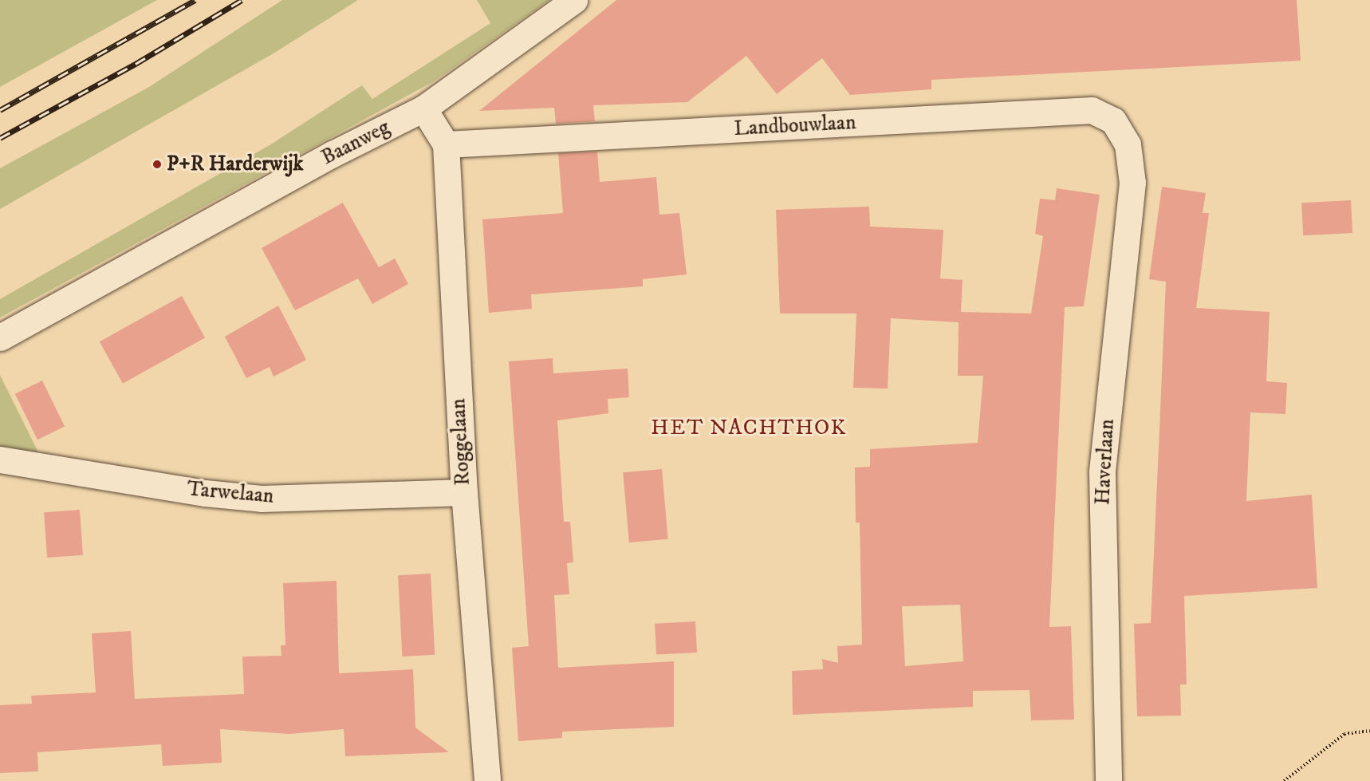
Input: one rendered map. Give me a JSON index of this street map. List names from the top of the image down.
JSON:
{
  "streets": {
    "street": [
      "Landbouwlaan",
      "Baanweg",
      "Roggelaan",
      "Haverlaan",
      "Tarwelaan"
    ]
  },
  "crossings": [
    ["Landbouwlaan", "Roggelaan"],
    ["Landbouwlaan", "Haverlaan"],
    ["Baanweg", "Roggelaan"],
    ["Roggelaan", "Tarwelaan"]
  ],
  "districts": ["HET NACHTHOK"],
  "places": ["P+R Harderwijk"]
}
